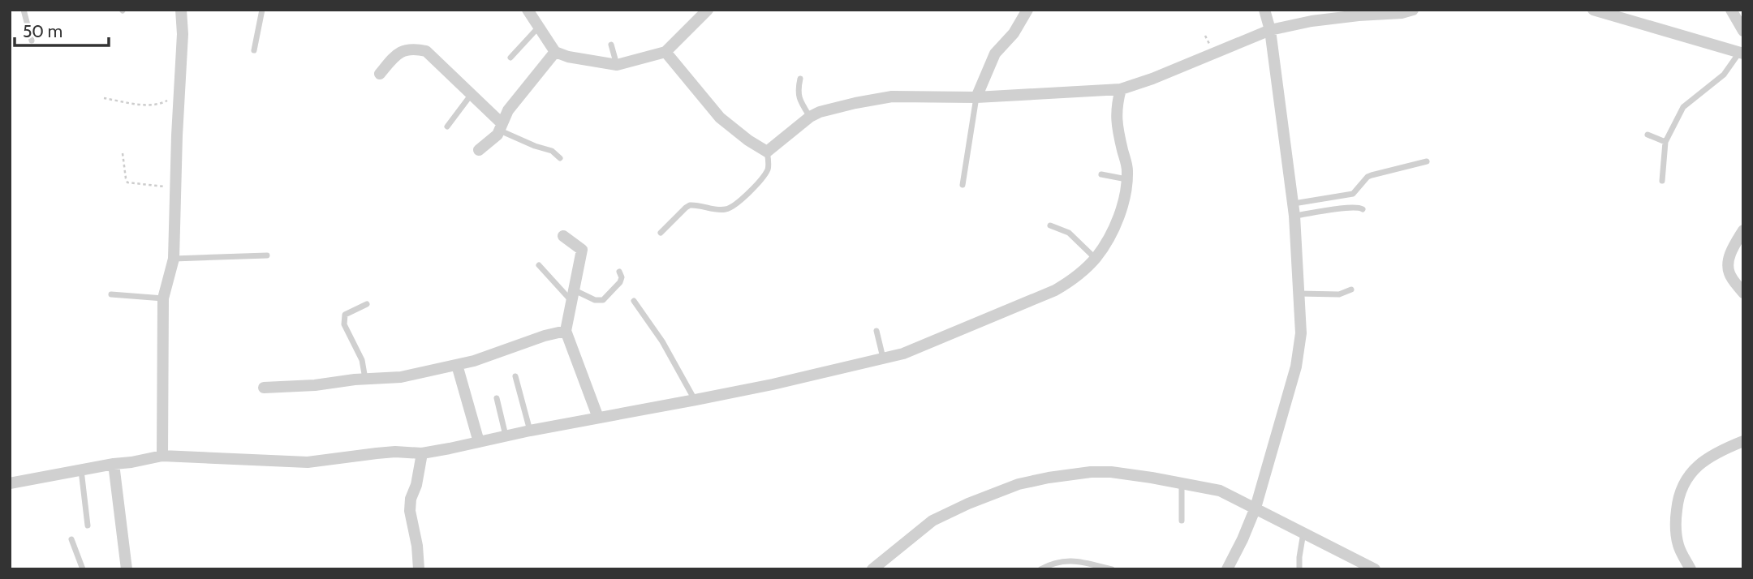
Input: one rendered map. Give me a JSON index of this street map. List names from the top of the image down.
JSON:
{
  "scale_bar": "50 m"
}
